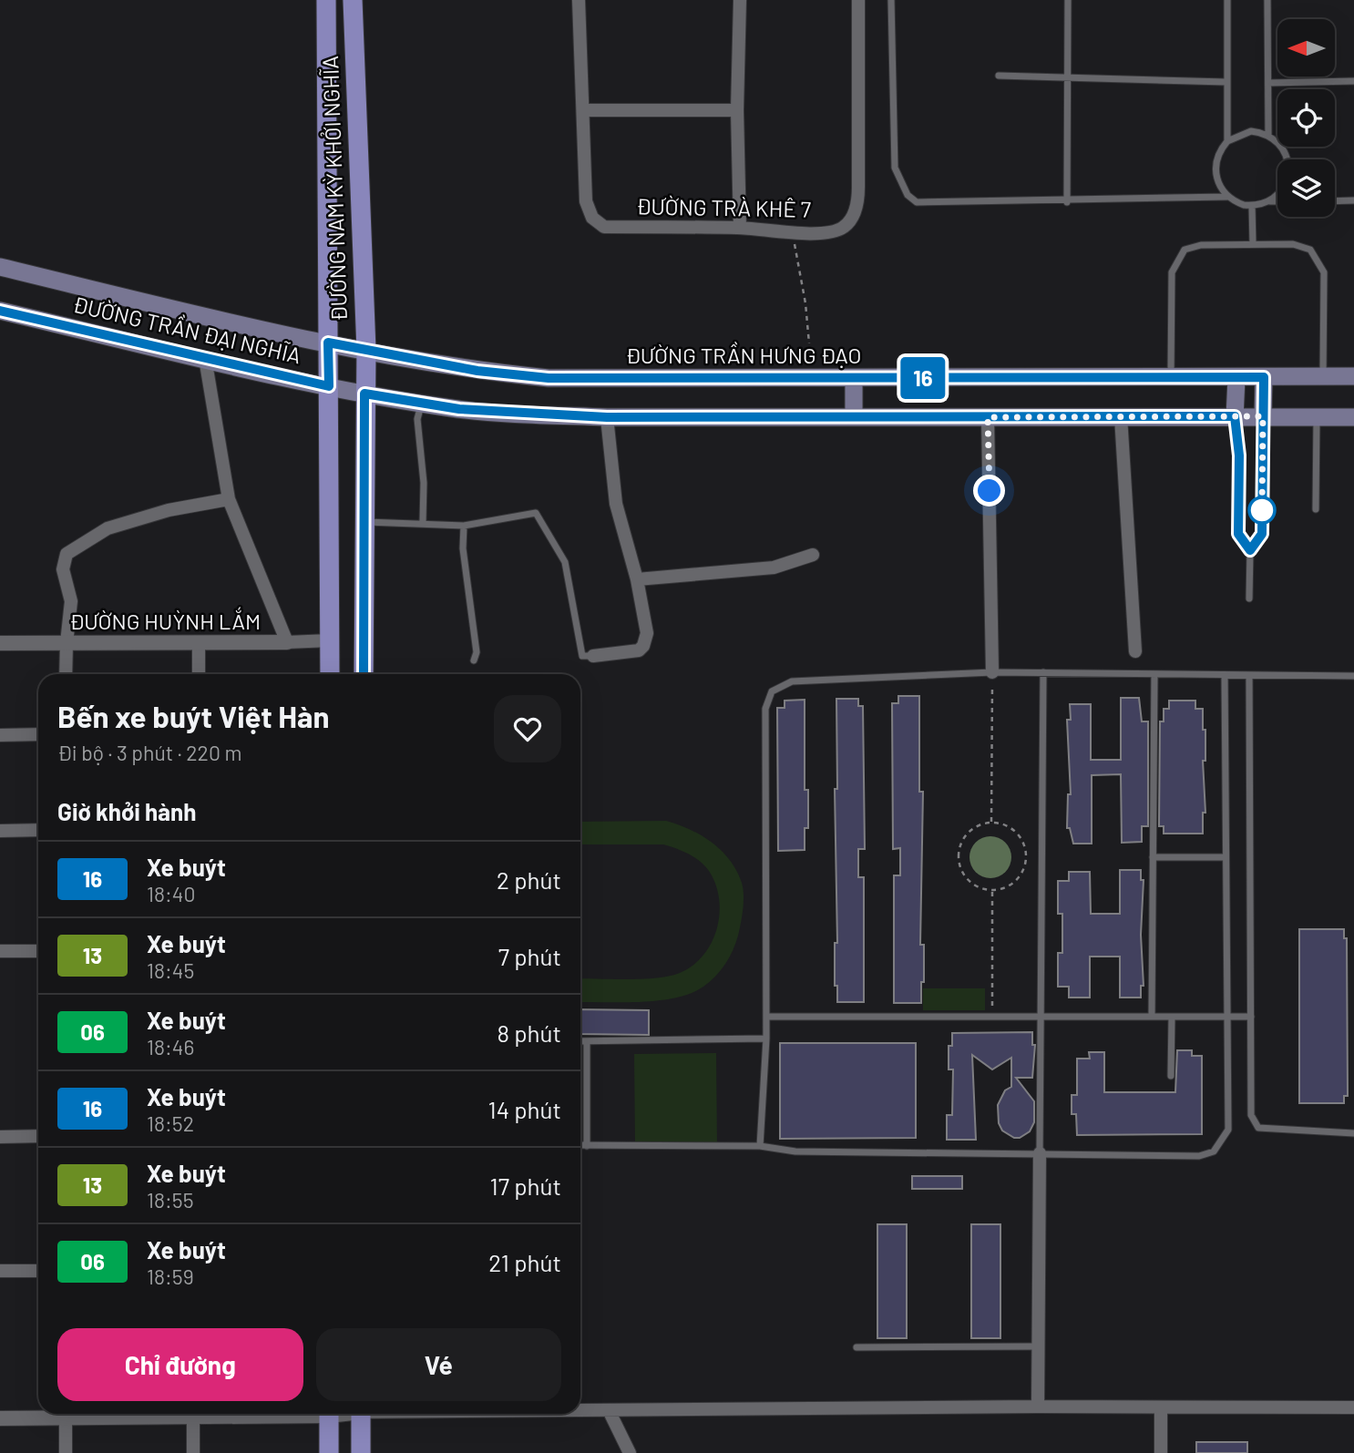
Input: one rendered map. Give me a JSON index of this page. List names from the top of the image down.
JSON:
{
  "streets": {
    "main road": ["ĐƯỜNG NAM KỲ KHỞI NGHĨA", "ĐƯỜNG TRẦN ĐẠI NGHĨA", "ĐƯỜNG TRẦN HƯNG ĐẠO"],
    "street": ["ĐƯỜNG TRÀ KHÊ 7", "ĐƯỜNG HUỲNH LẮM"]
  },
  "crossings": [
    ["ĐƯỜNG NAM KỲ KHỞI NGHĨA", "ĐƯỜNG TRẦN ĐẠI NGHĨA"],
    ["ĐƯỜNG NAM KỲ KHỞI NGHĨA", "ĐƯỜNG TRẦN HƯNG ĐẠO"],
    ["ĐƯỜNG NAM KỲ KHỞI NGHĨA", "ĐƯỜNG HUỲNH LẮM"],
    ["ĐƯỜNG TRẦN ĐẠI NGHĨA", "ĐƯỜNG TRẦN HƯNG ĐẠO"]
  ],
  "lines": ["bus line 16"],
  "north": "left",
  "page": {
    "on_map": "16",
    "heading": [
      ["Bến xe buýt Việt Hàn", "Đi bộ · 3 phút · 220 m"],
      "Giờ khởi hành"
    ],
    "list": [
      {
        "mark": "16",
        "name": "Xe buýt",
        "note": "18:40",
        "value": "2 phút"
      },
      {
        "mark": "13",
        "name": "Xe buýt",
        "note": "18:45",
        "value": "7 phút"
      },
      {
        "mark": "06",
        "name": "Xe buýt",
        "note": "18:46",
        "value": "8 phút"
      },
      {
        "mark": "16",
        "name": "Xe buýt",
        "note": "18:52",
        "value": "14 phút"
      },
      {
        "mark": "13",
        "name": "Xe buýt",
        "note": "18:55",
        "value": "17 phút"
      },
      {
        "mark": "06",
        "name": "Xe buýt",
        "note": "18:59",
        "value": "21 phút"
      }
    ],
    "buttons": ["Chỉ đường", "Vé"]
  }
}
